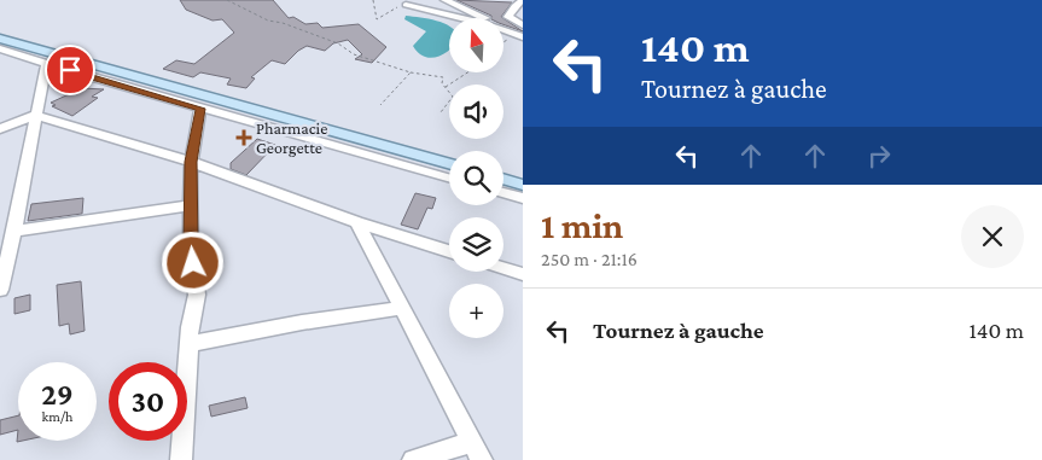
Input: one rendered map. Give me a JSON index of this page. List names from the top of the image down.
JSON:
{
  "places": {
    "health": ["Pharmacie Georgette"]
  },
  "north": "top",
  "page": {
    "turn": ["140 m", "Tournez à gauche"],
    "map_buttons": "+",
    "heading": ["1 min", "250 m · 21:16"],
    "list": [
      {
        "name": "Tournez à gauche",
        "value": "140 m"
      }
    ],
    "speed": "29 km/h",
    "limit": "30"
  }
}
